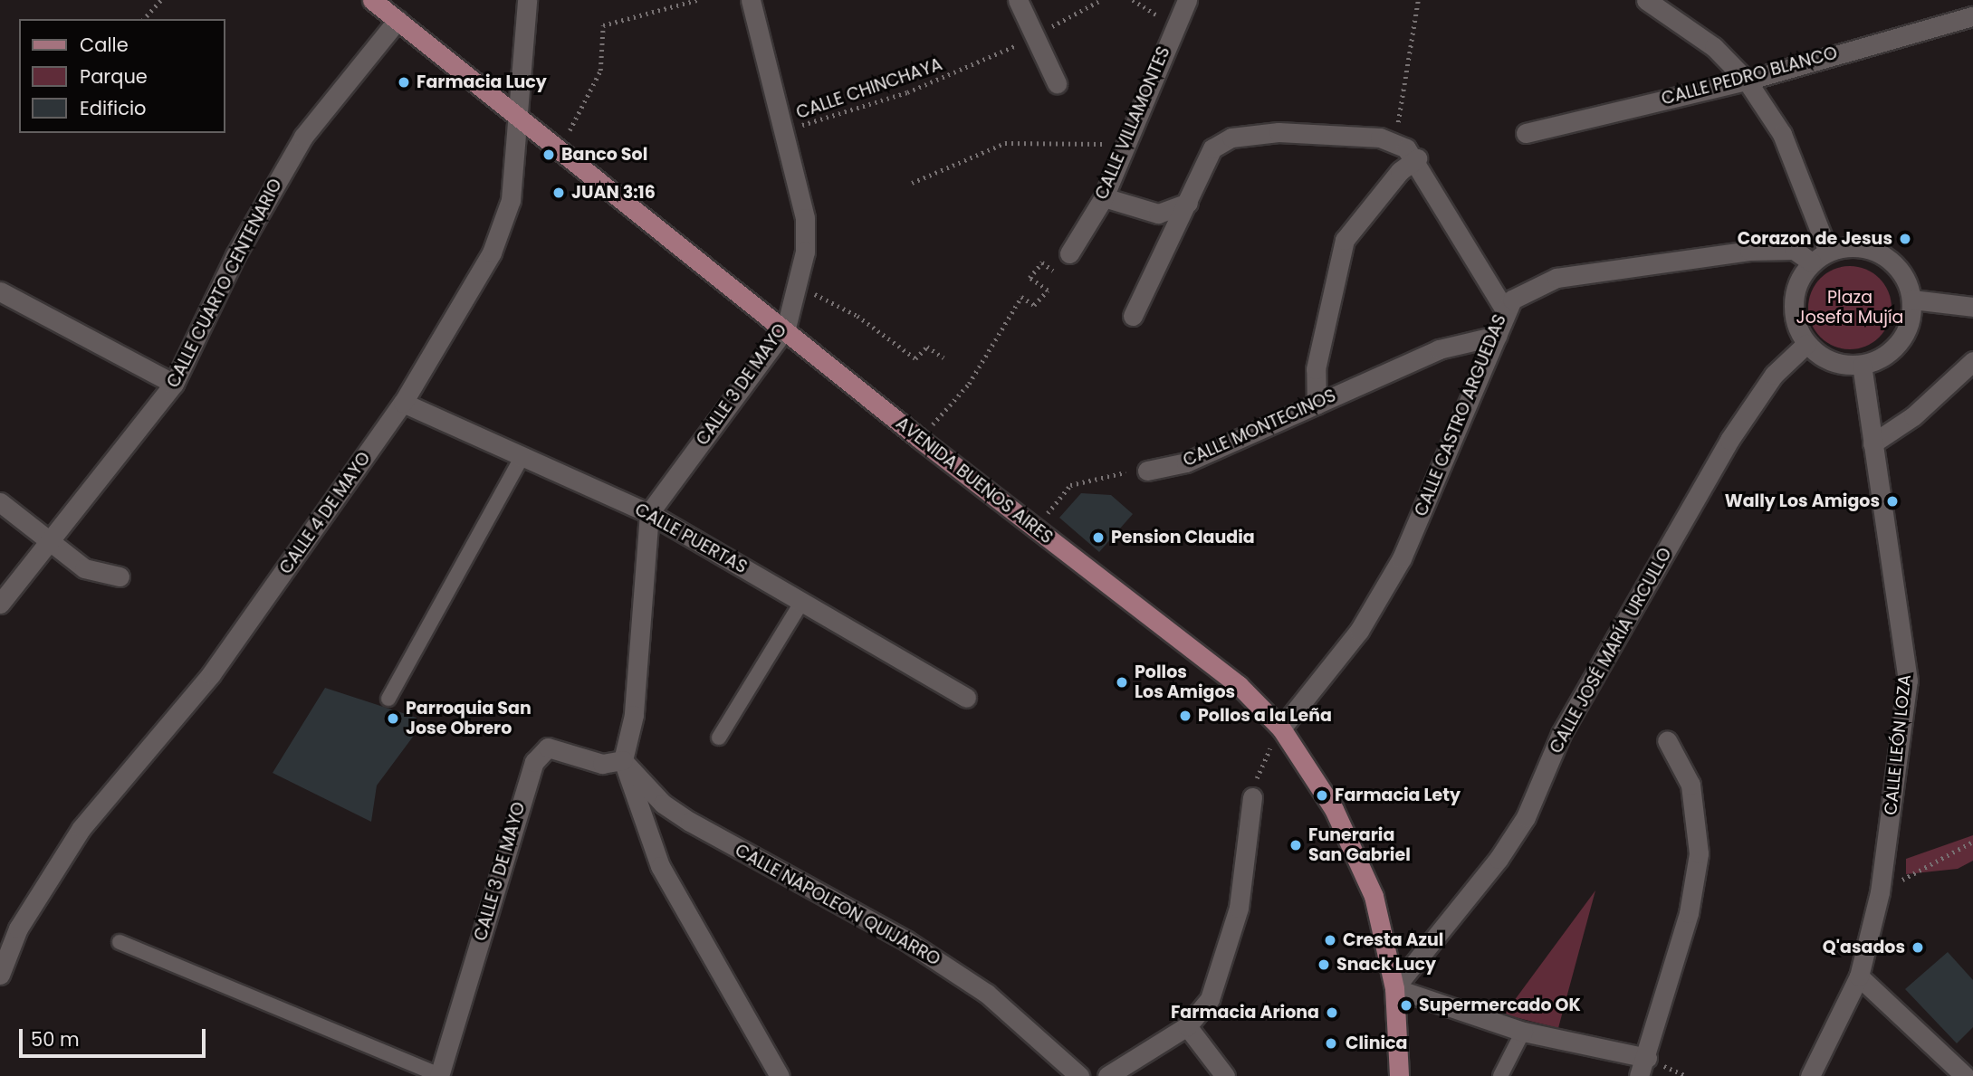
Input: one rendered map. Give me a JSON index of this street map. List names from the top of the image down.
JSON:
{
  "streets": {
    "main road": ["AVENIDA BUENOS AIRES"],
    "street": [
      "CALLE PEDRO BLANCO",
      "CALLE VILLAMONTES",
      "CALLE CUARTO CENTENARIO",
      "CALLE 3 DE MAYO",
      "CALLE CASTRO ARGUEDAS",
      "CALLE MONTECINOS",
      "CALLE 4 DE MAYO",
      "CALLE PUERTAS",
      "CALLE JOSÉ MARÍA URCULLO",
      "CALLE LEÓN LOZA",
      "CALLE NAPOLEON QUIJARRO"
    ],
    "path": ["CALLE CHINCHAYA"]
  },
  "crossings": [
    ["CALLE CHINCHAYA", "CALLE 3 DE MAYO"],
    ["CALLE CUARTO CENTENARIO", "AVENIDA BUENOS AIRES"],
    ["CALLE 3 DE MAYO", "AVENIDA BUENOS AIRES"],
    ["CALLE 3 DE MAYO", "CALLE PUERTAS"],
    ["CALLE 3 DE MAYO", "CALLE NAPOLEON QUIJARRO"],
    ["CALLE CASTRO ARGUEDAS", "CALLE MONTECINOS"],
    ["CALLE CASTRO ARGUEDAS", "AVENIDA BUENOS AIRES"],
    ["CALLE CASTRO ARGUEDAS", "CALLE JOSÉ MARÍA URCULLO"],
    ["CALLE CASTRO ARGUEDAS", "CALLE LEÓN LOZA"],
    ["AVENIDA BUENOS AIRES", "CALLE 4 DE MAYO"],
    ["AVENIDA BUENOS AIRES", "CALLE JOSÉ MARÍA URCULLO"],
    ["CALLE 4 DE MAYO", "CALLE PUERTAS"],
    ["CALLE JOSÉ MARÍA URCULLO", "CALLE LEÓN LOZA"]
  ],
  "parks": ["Plaza Josefa Mujía"],
  "places": [
    "Farmacia Lucy",
    "Banco Sol",
    "JUAN 3:16",
    "Corazon de Jesus",
    "Wally Los Amigos",
    "Pension Claudia",
    "Pollos Los Amigos",
    "Pollos a la Leña",
    "Parroquia San Jose Obrero",
    "Farmacia Lety",
    "Funeraria San Gabriel",
    "Cresta Azul",
    "Q'asados",
    "Snack Lucy",
    "Supermercado OK",
    "Farmacia Ariona",
    "Clinica"
  ],
  "legend": ["Calle", "Parque", "Edificio"],
  "scale_bar": "50 m"
}
